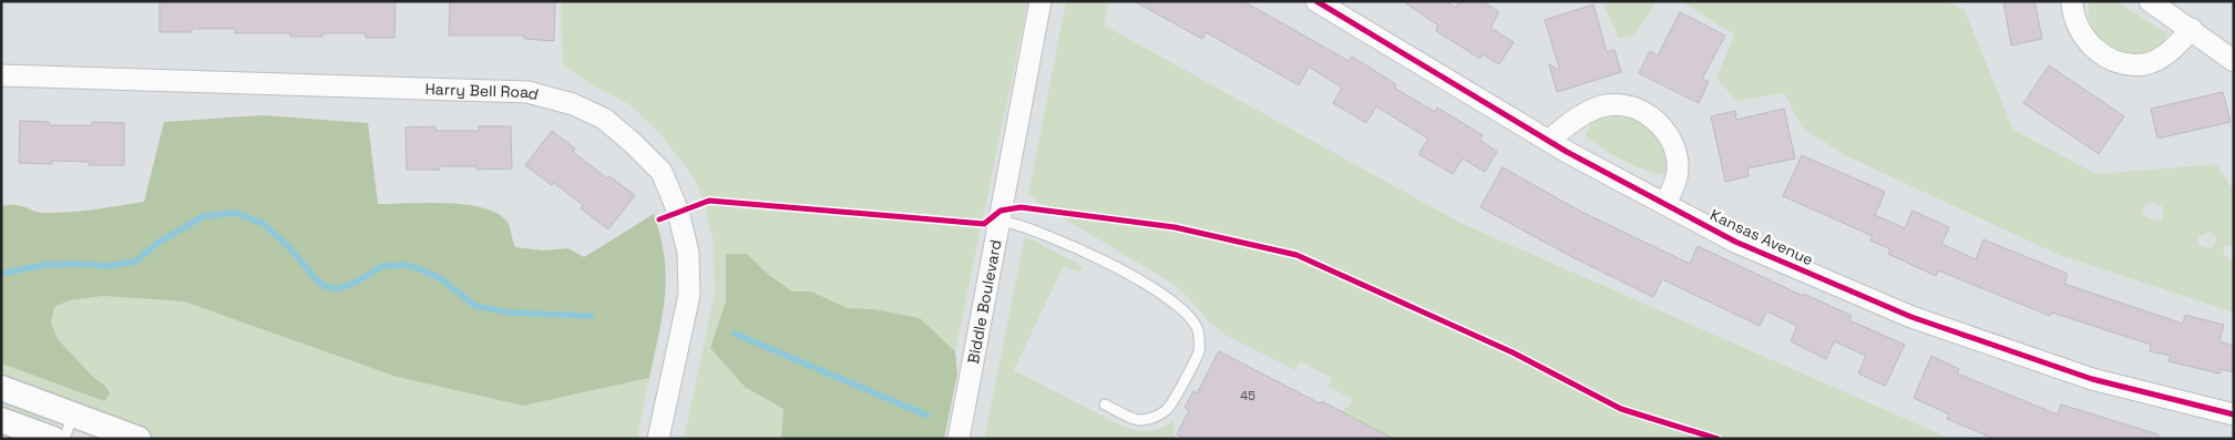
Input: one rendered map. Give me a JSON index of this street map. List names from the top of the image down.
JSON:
{
  "streets": {
    "street": ["Harry Bell Road", "Kansas Avenue", "Biddle Boulevard"]
  },
  "house_numbers": ["45"]
}
